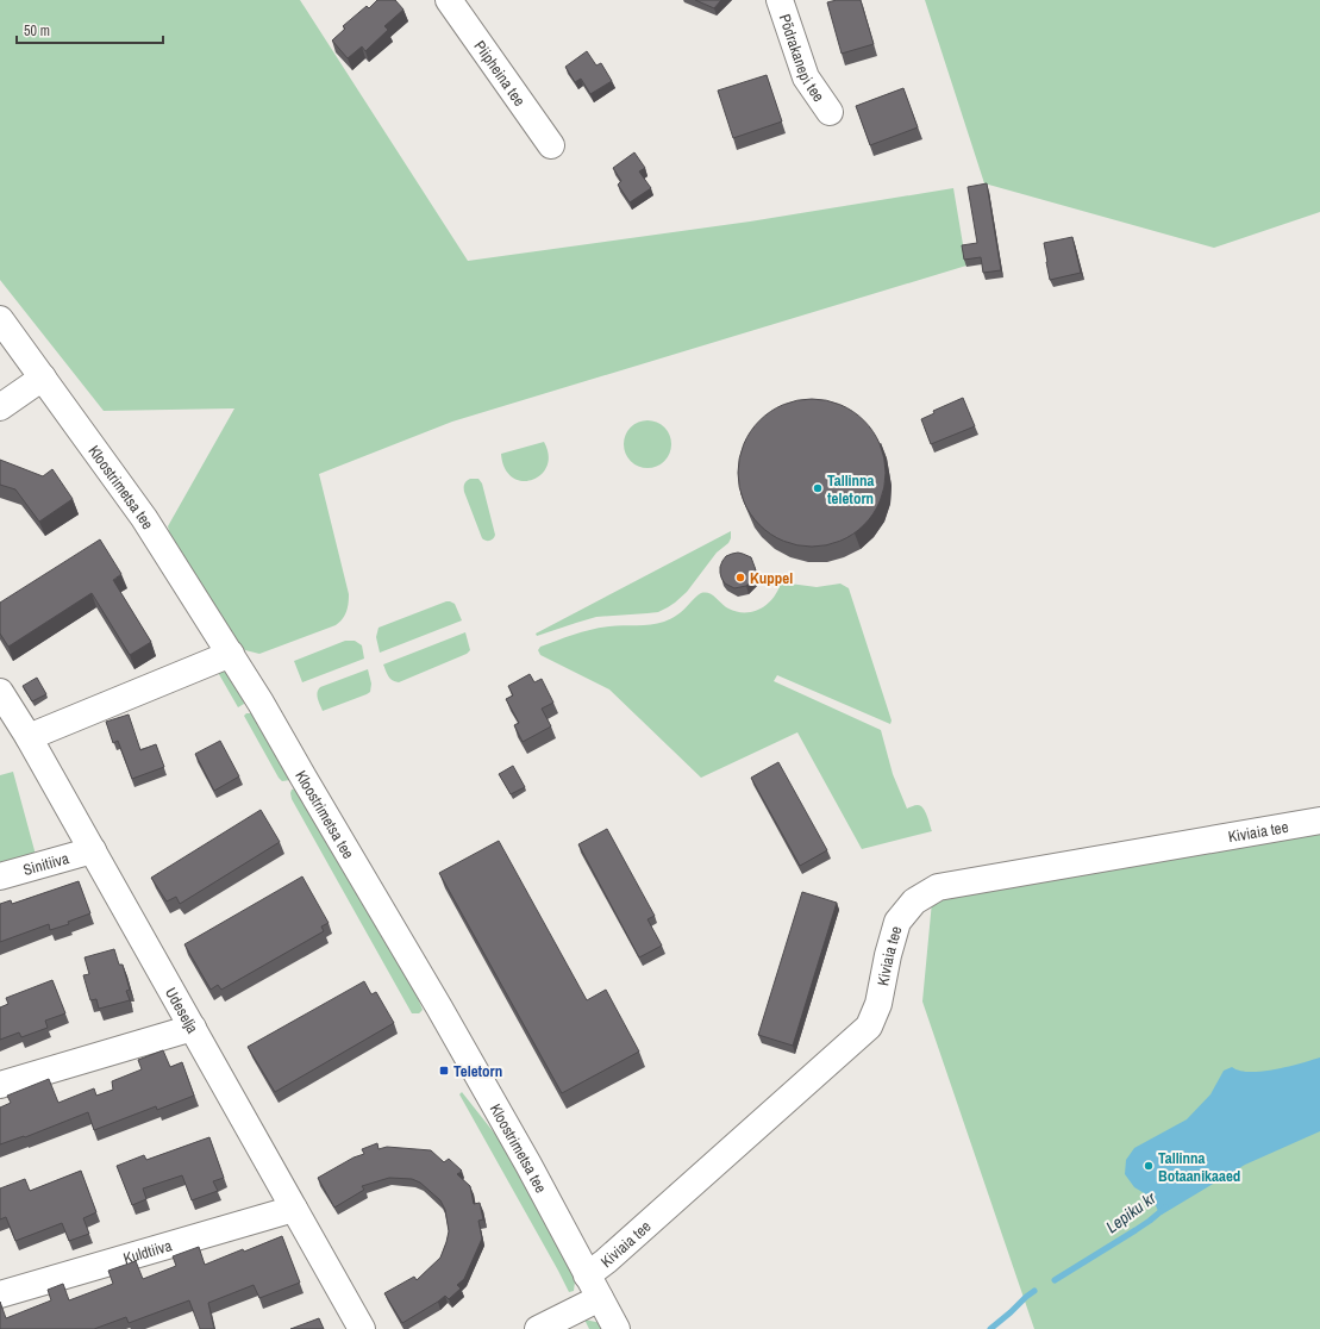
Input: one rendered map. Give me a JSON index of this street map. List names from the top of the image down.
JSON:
{
  "streets": {
    "street": [
      "Põdrakanepi tee",
      "Piipheina tee",
      "Kloostrimetsa tee",
      "Kiviaia tee",
      "Sinitiiva",
      "Udeselja",
      "Kuldtiiva"
    ]
  },
  "crossings": [
    ["Kloostrimetsa tee", "Kiviaia tee"],
    ["Sinitiiva", "Udeselja"],
    ["Udeselja", "Kuldtiiva"]
  ],
  "water": ["Lepiku kr"],
  "places": {
    "other": ["Tallinna teletorn", "Kuppel", "Tallinna Botaanikaaed"],
    "transit": ["Teletorn"]
  },
  "scale_bar": "50 m"
}
